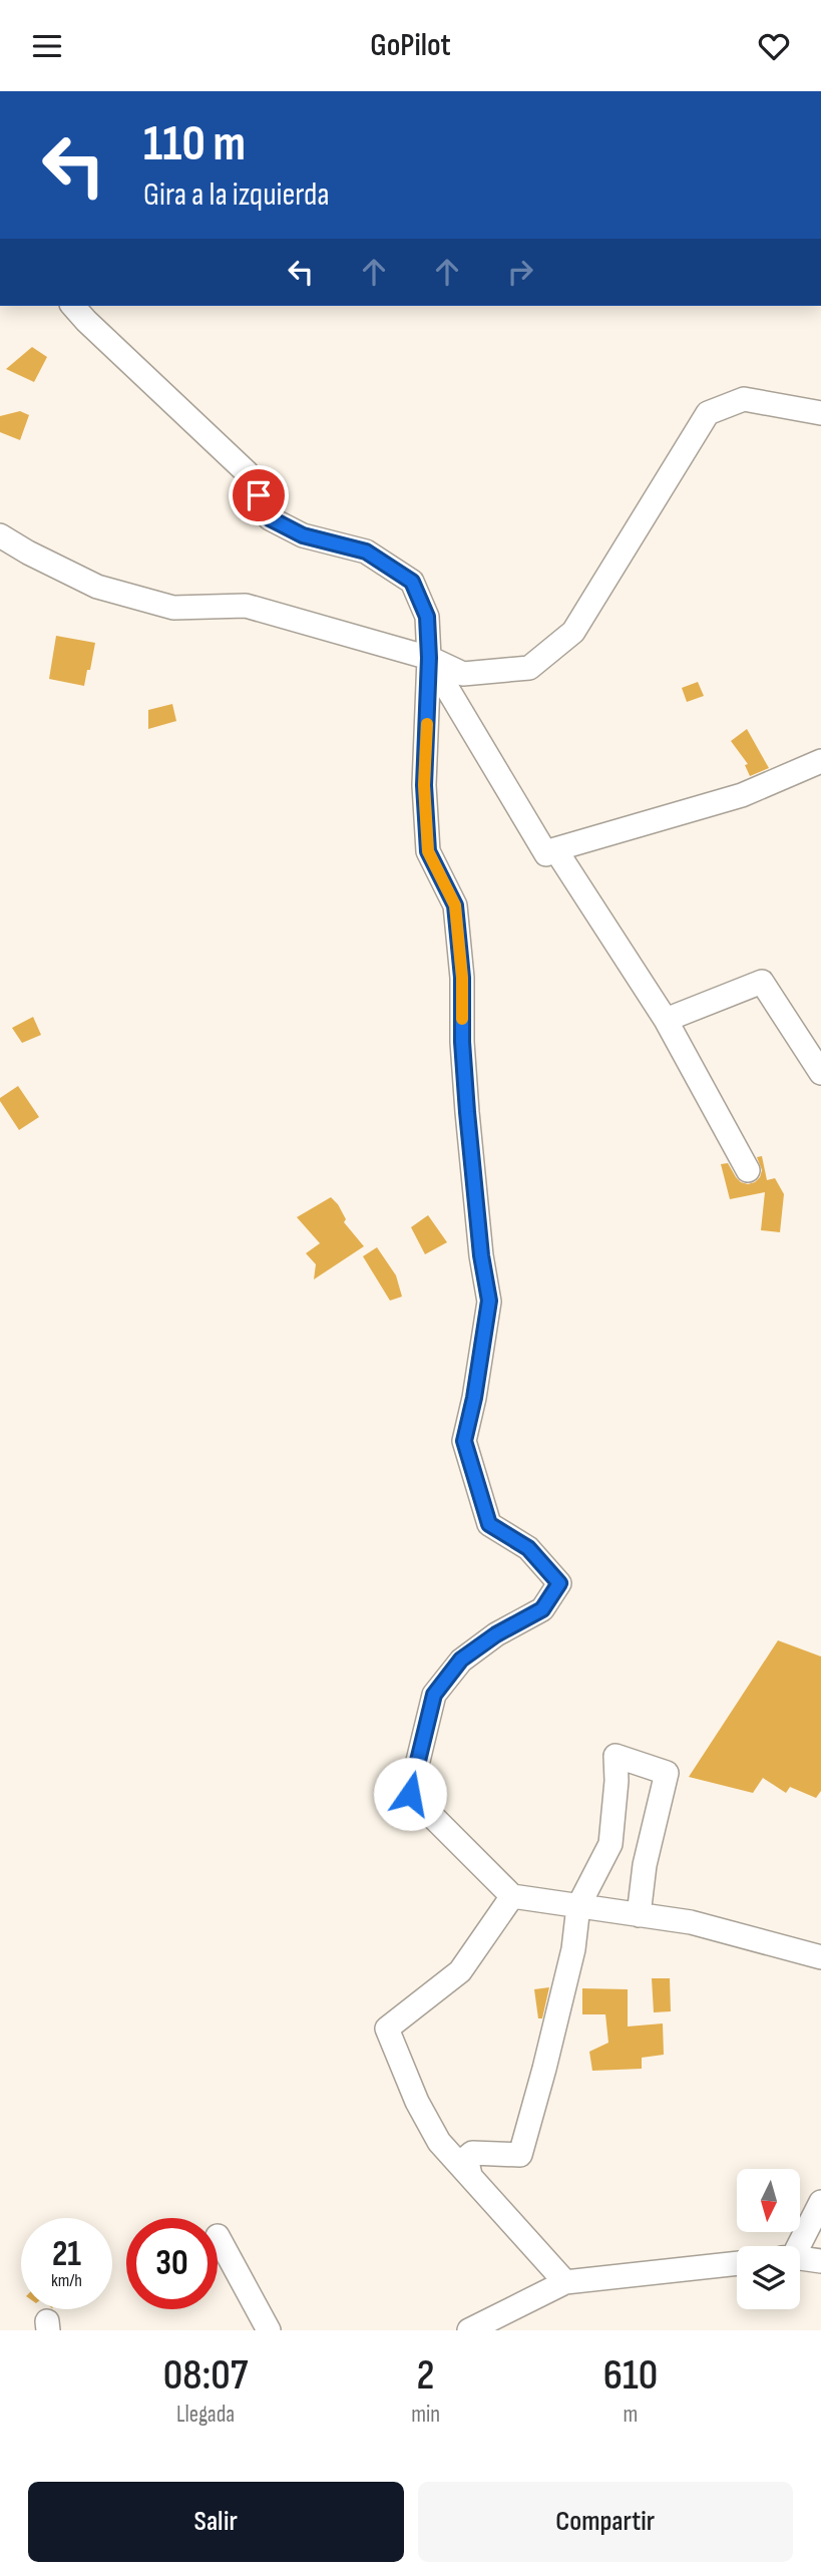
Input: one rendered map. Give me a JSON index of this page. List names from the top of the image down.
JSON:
{
  "north": "bottom",
  "page": {
    "header": "GoPilot",
    "turn": ["110 m", "Gira a la izquierda"],
    "speed": "21 km/h",
    "limit": "30",
    "eta": [
      "08:07",
      "Llegada",
      "2",
      "min",
      "610",
      "m"
    ],
    "buttons": ["Salir", "Compartir"]
  }
}
